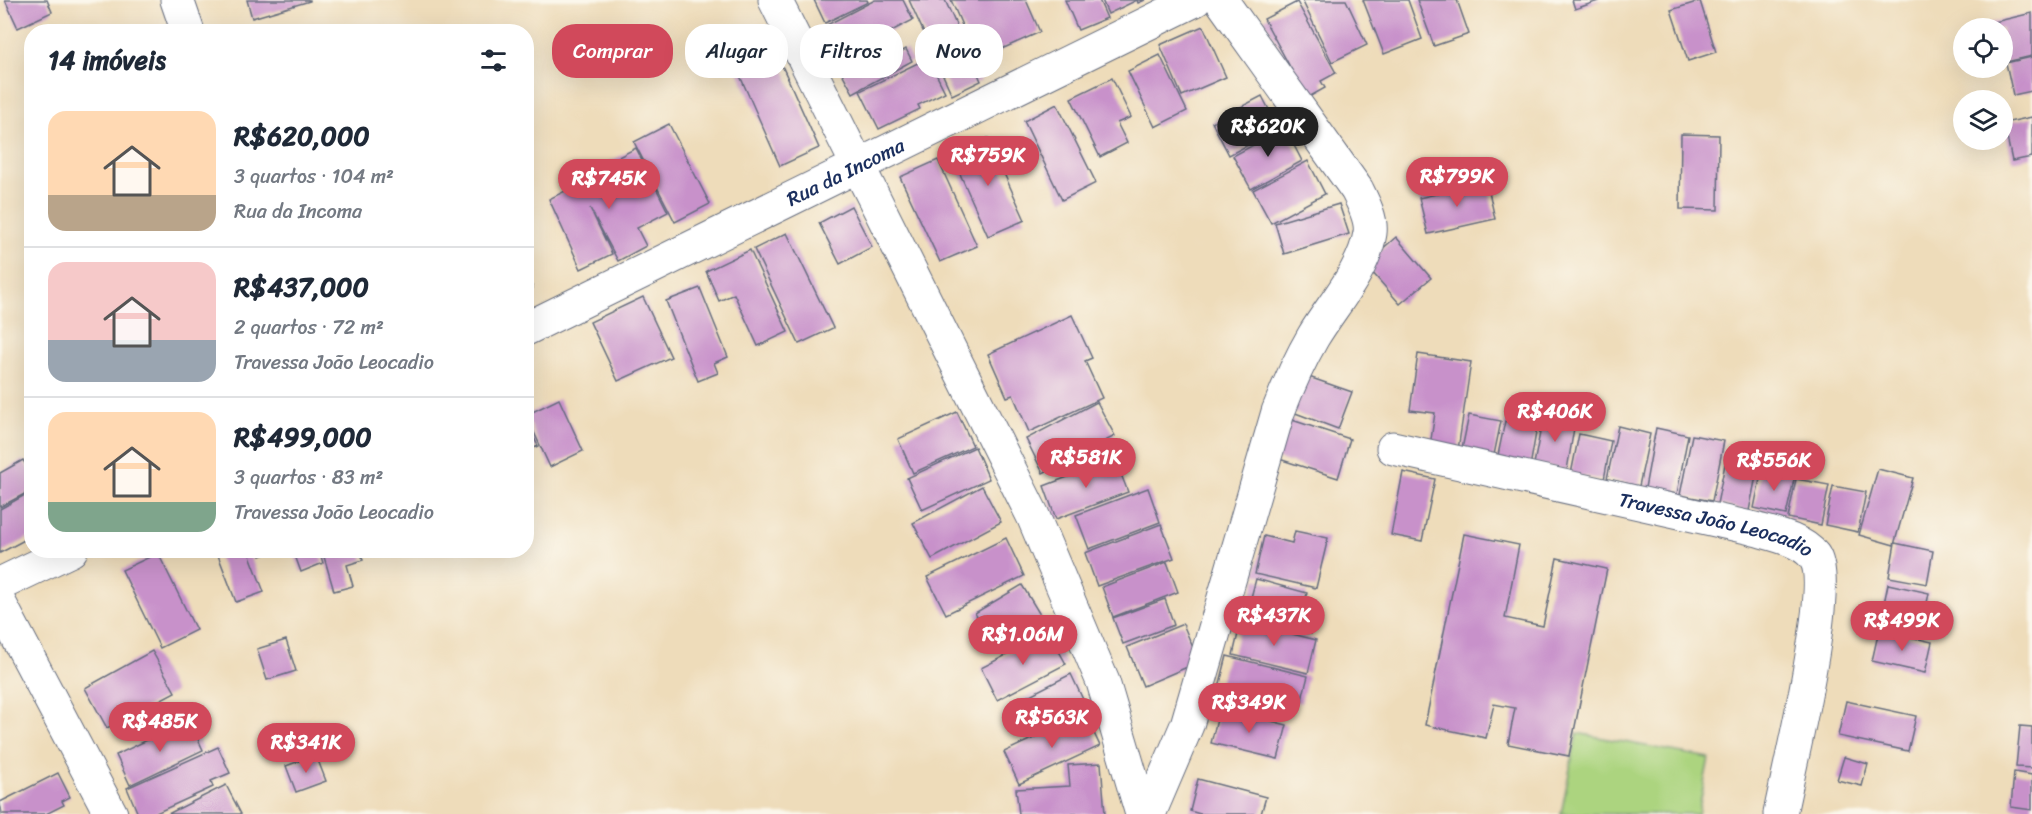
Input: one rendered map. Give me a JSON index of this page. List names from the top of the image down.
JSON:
{
  "streets": {
    "street": ["Rua da Incoma", "Travessa João Leocadio"]
  },
  "page": {
    "chip": [
      "Comprar",
      "Alugar",
      "Filtros",
      "Novo"
    ],
    "heading": "14 imóveis",
    "list": [
      {
        "name": "R$620,000",
        "note": "3 quartos · 104 m² · Rua da Incoma"
      },
      {
        "name": "R$437,000",
        "note": "2 quartos · 72 m² · Travessa João Leocadio"
      },
      {
        "name": "R$499,000",
        "note": "3 quartos · 83 m² · Travessa João Leocadio"
      }
    ],
    "price": [
      "R$620K",
      "R$759K",
      "R$799K",
      "R$745K",
      "R$406K",
      "R$581K",
      "R$556K",
      "R$437K",
      "R$499K",
      "R$1.06M",
      "R$349K",
      "R$563K",
      "R$485K",
      "R$341K"
    ]
  }
}
